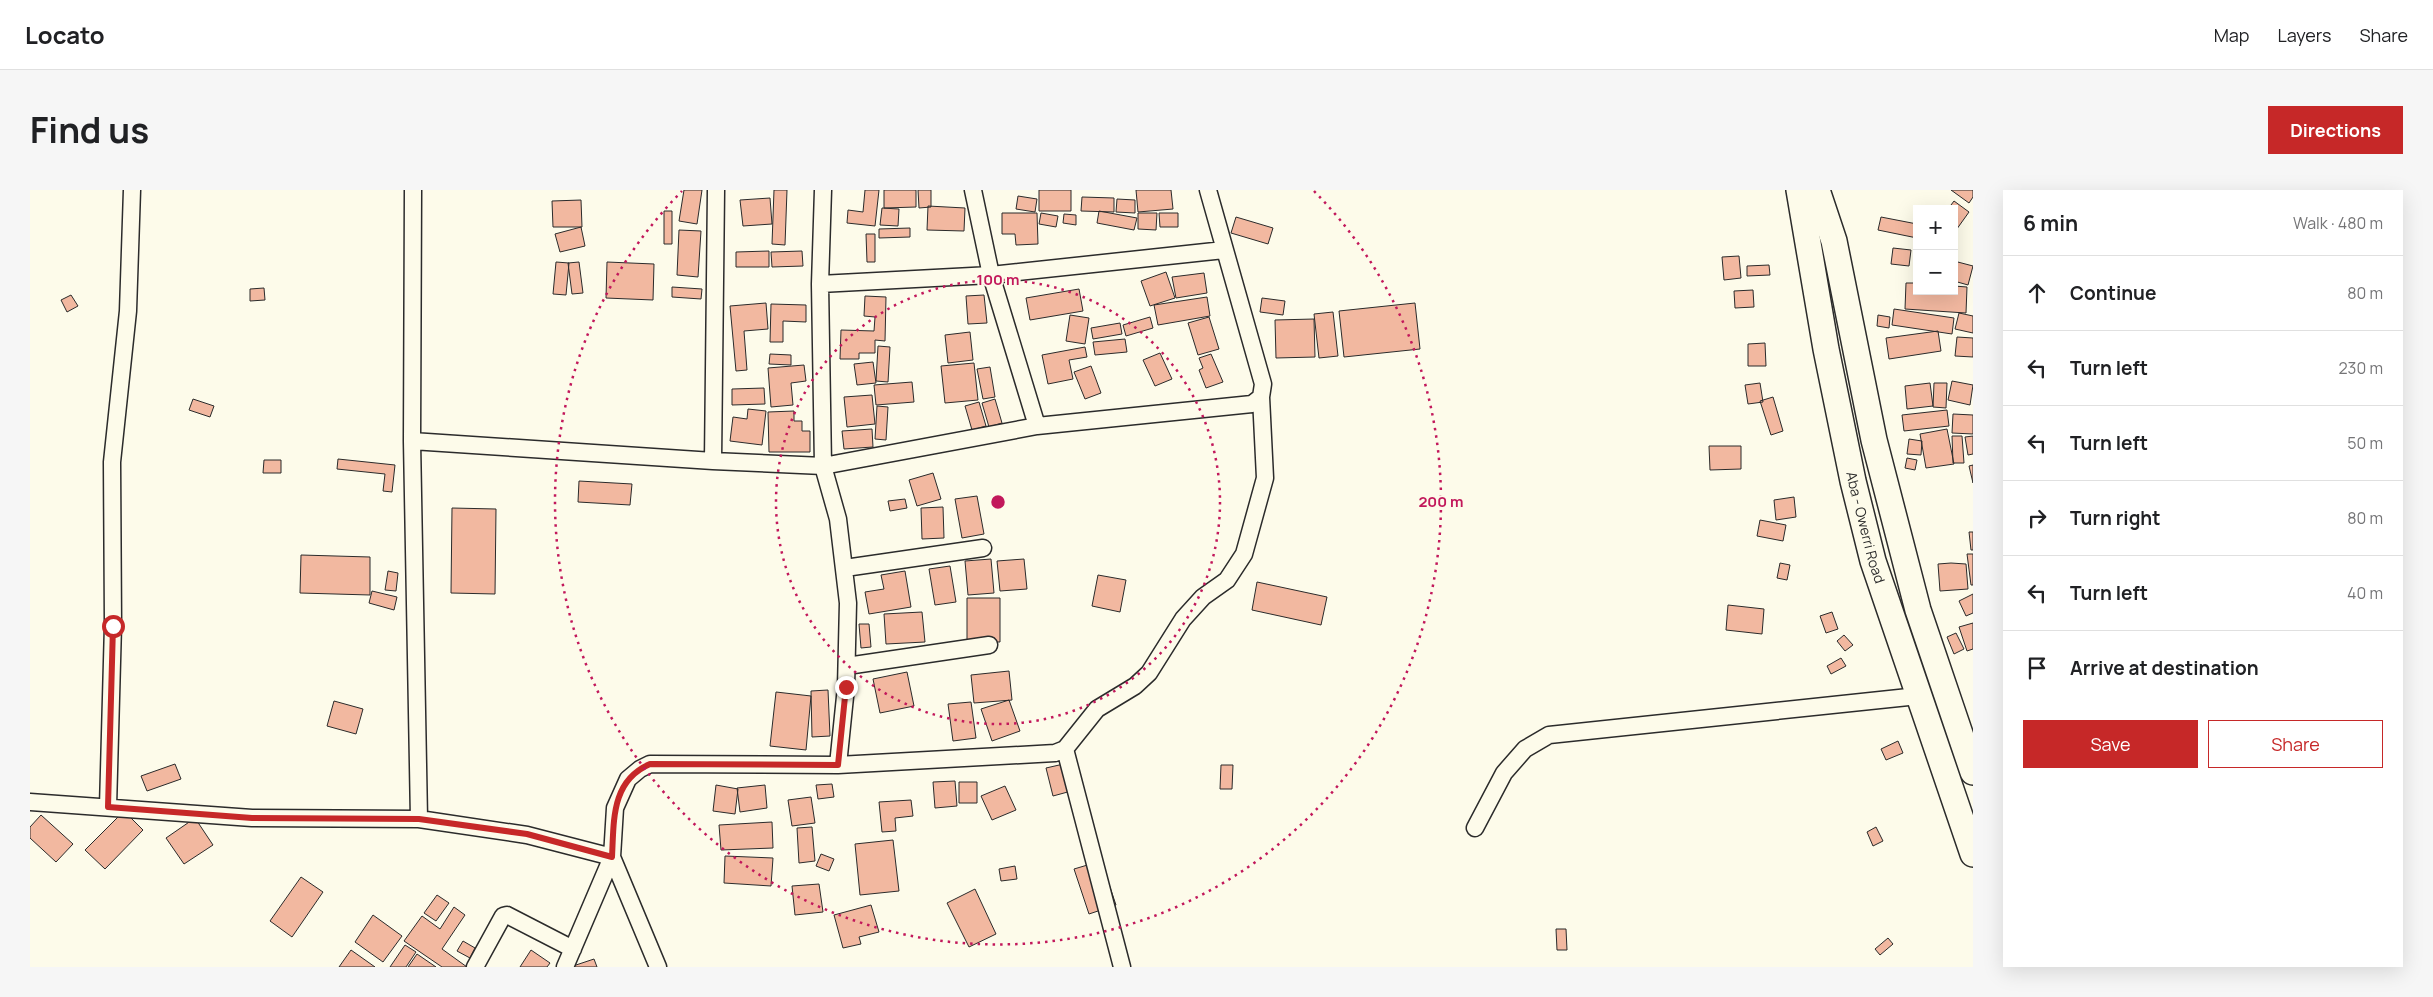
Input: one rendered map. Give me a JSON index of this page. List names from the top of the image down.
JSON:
{
  "streets": {
    "highway": ["Aba - Owerri Road"]
  },
  "page": {
    "header": "Locato",
    "nav": ["Map", "Layers", "Share"],
    "title": "Find us",
    "buttons": [
      "Directions",
      ["Save", "Share"]
    ],
    "heading": ["6 min", "Walk · 480 m"],
    "map_buttons": ["+", "−"],
    "list": [
      ["Continue", "80 m"],
      ["Turn left", "230 m"],
      ["Turn left", "50 m"],
      ["Turn right", "80 m"],
      ["Turn left", "40 m"],
      "Arrive at destination"
    ]
  },
  "rings": ["100 m", "200 m"]
}
